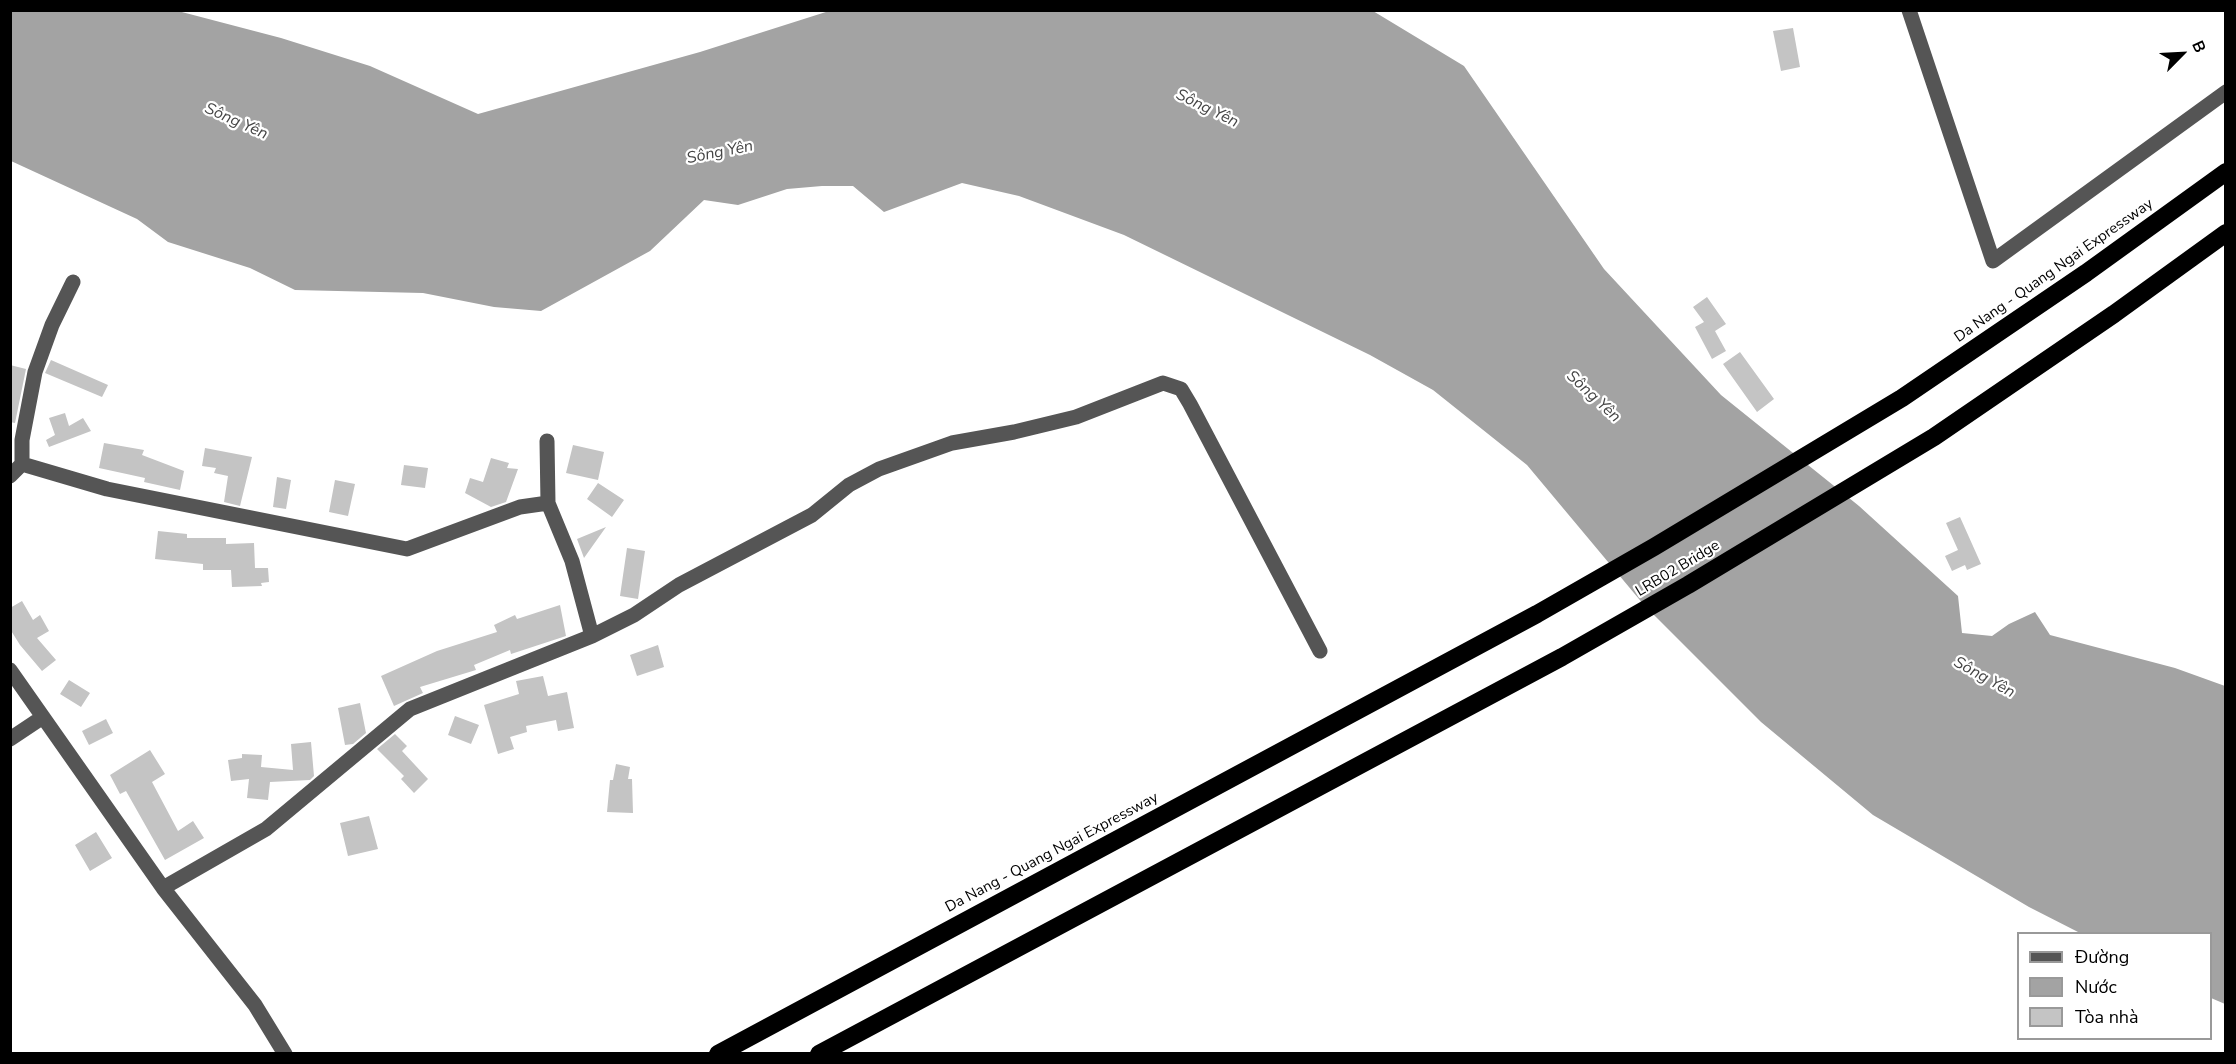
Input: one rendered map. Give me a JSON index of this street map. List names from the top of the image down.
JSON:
{
  "streets": {
    "highway": ["Da Nang - Quang Ngai Expressway", "LRB02 Bridge"]
  },
  "crossings": [
    ["Da Nang - Quang Ngai Expressway", "LRB02 Bridge"]
  ],
  "water": ["Sông Yên"],
  "legend": ["Đường", "Nước", "Tòa nhà"],
  "north": "top right"
}
